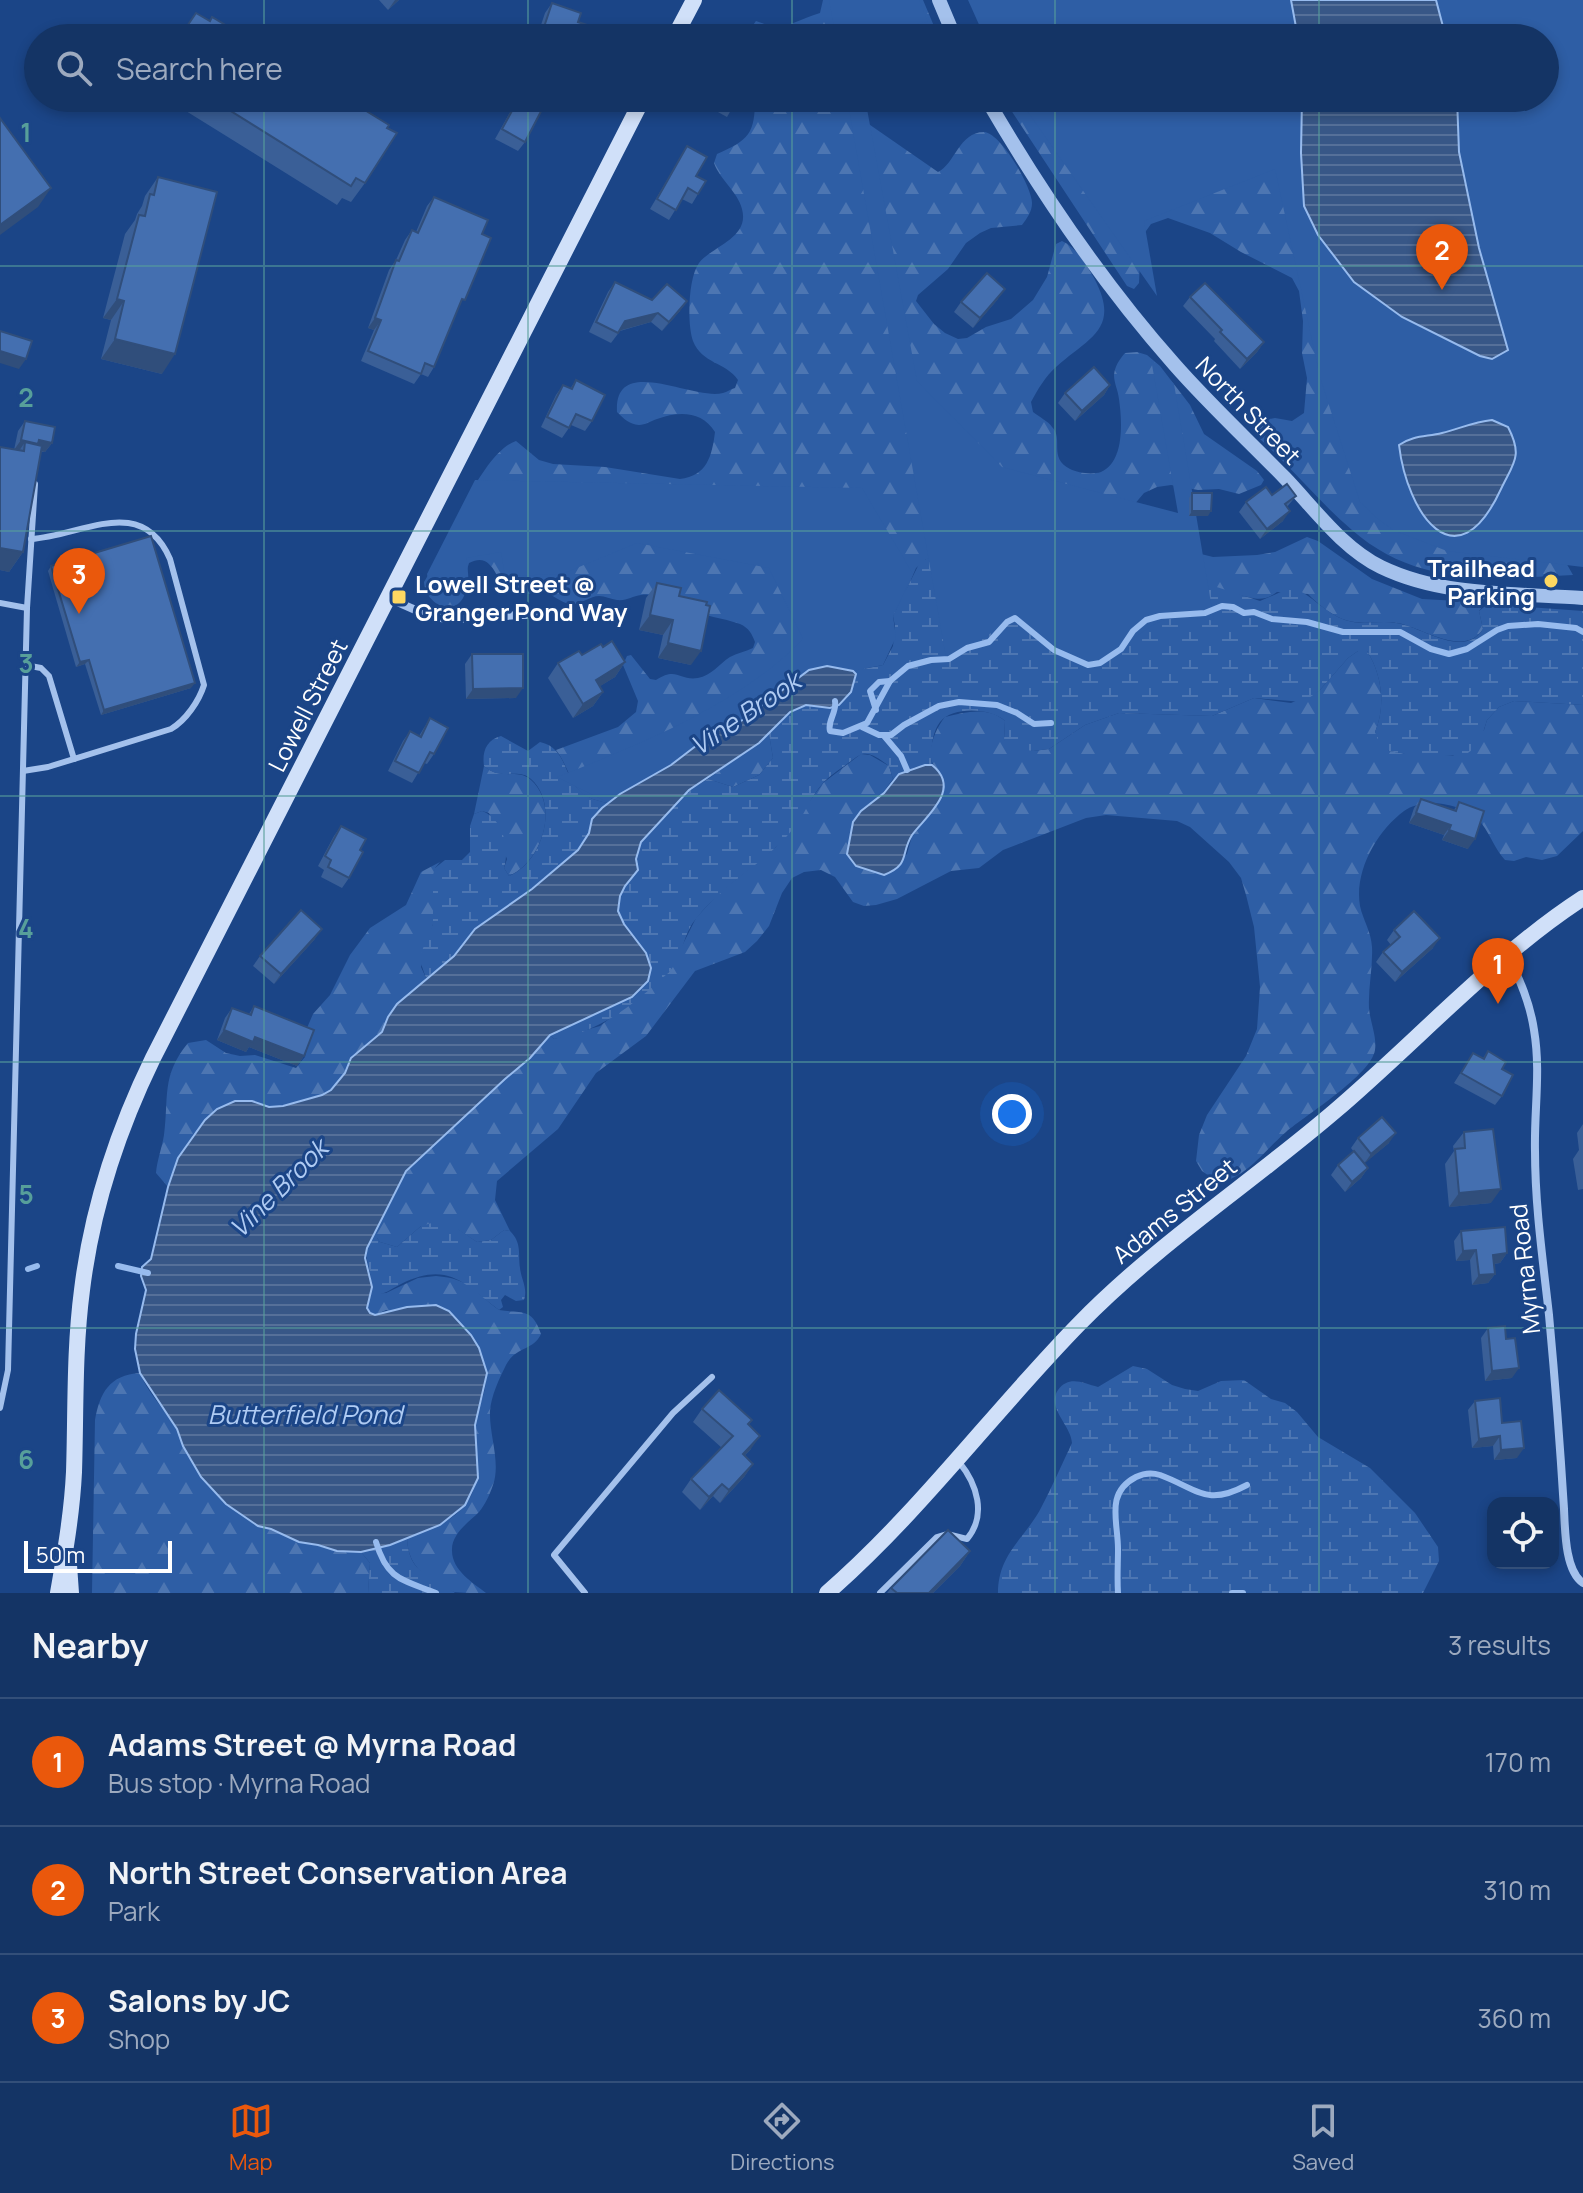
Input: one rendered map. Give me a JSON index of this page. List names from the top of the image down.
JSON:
{
  "streets": {
    "main road": ["Lowell Street", "Adams Street"],
    "street": ["North Street", "Myrna Road"]
  },
  "crossings": [
    ["Adams Street", "Myrna Road"]
  ],
  "water": ["Vine Brook", "Butterfield Pond"],
  "places": {
    "other": ["Trailhead Parking"],
    "transit": ["Lowell Street @ Granger Pond Way"]
  },
  "scale_bar": "50 m",
  "page": {
    "search": "Search here",
    "pins": ["2", "3", "1"],
    "scale": "50 m",
    "heading": ["Nearby", "3 results"],
    "list": [
      {
        "mark": "1",
        "name": "Adams Street @ Myrna Road",
        "note": "Bus stop · Myrna Road",
        "value": "170 m"
      },
      {
        "mark": "2",
        "name": "North Street Conservation Area",
        "note": "Park",
        "value": "310 m"
      },
      {
        "mark": "3",
        "name": "Salons by JC",
        "note": "Shop",
        "value": "360 m"
      }
    ],
    "nav": ["Map", "Directions", "Saved"]
  },
  "grid": {
    "rows": [
      "1",
      "2",
      "3",
      "4",
      "5",
      "6"
    ]
  }
}
